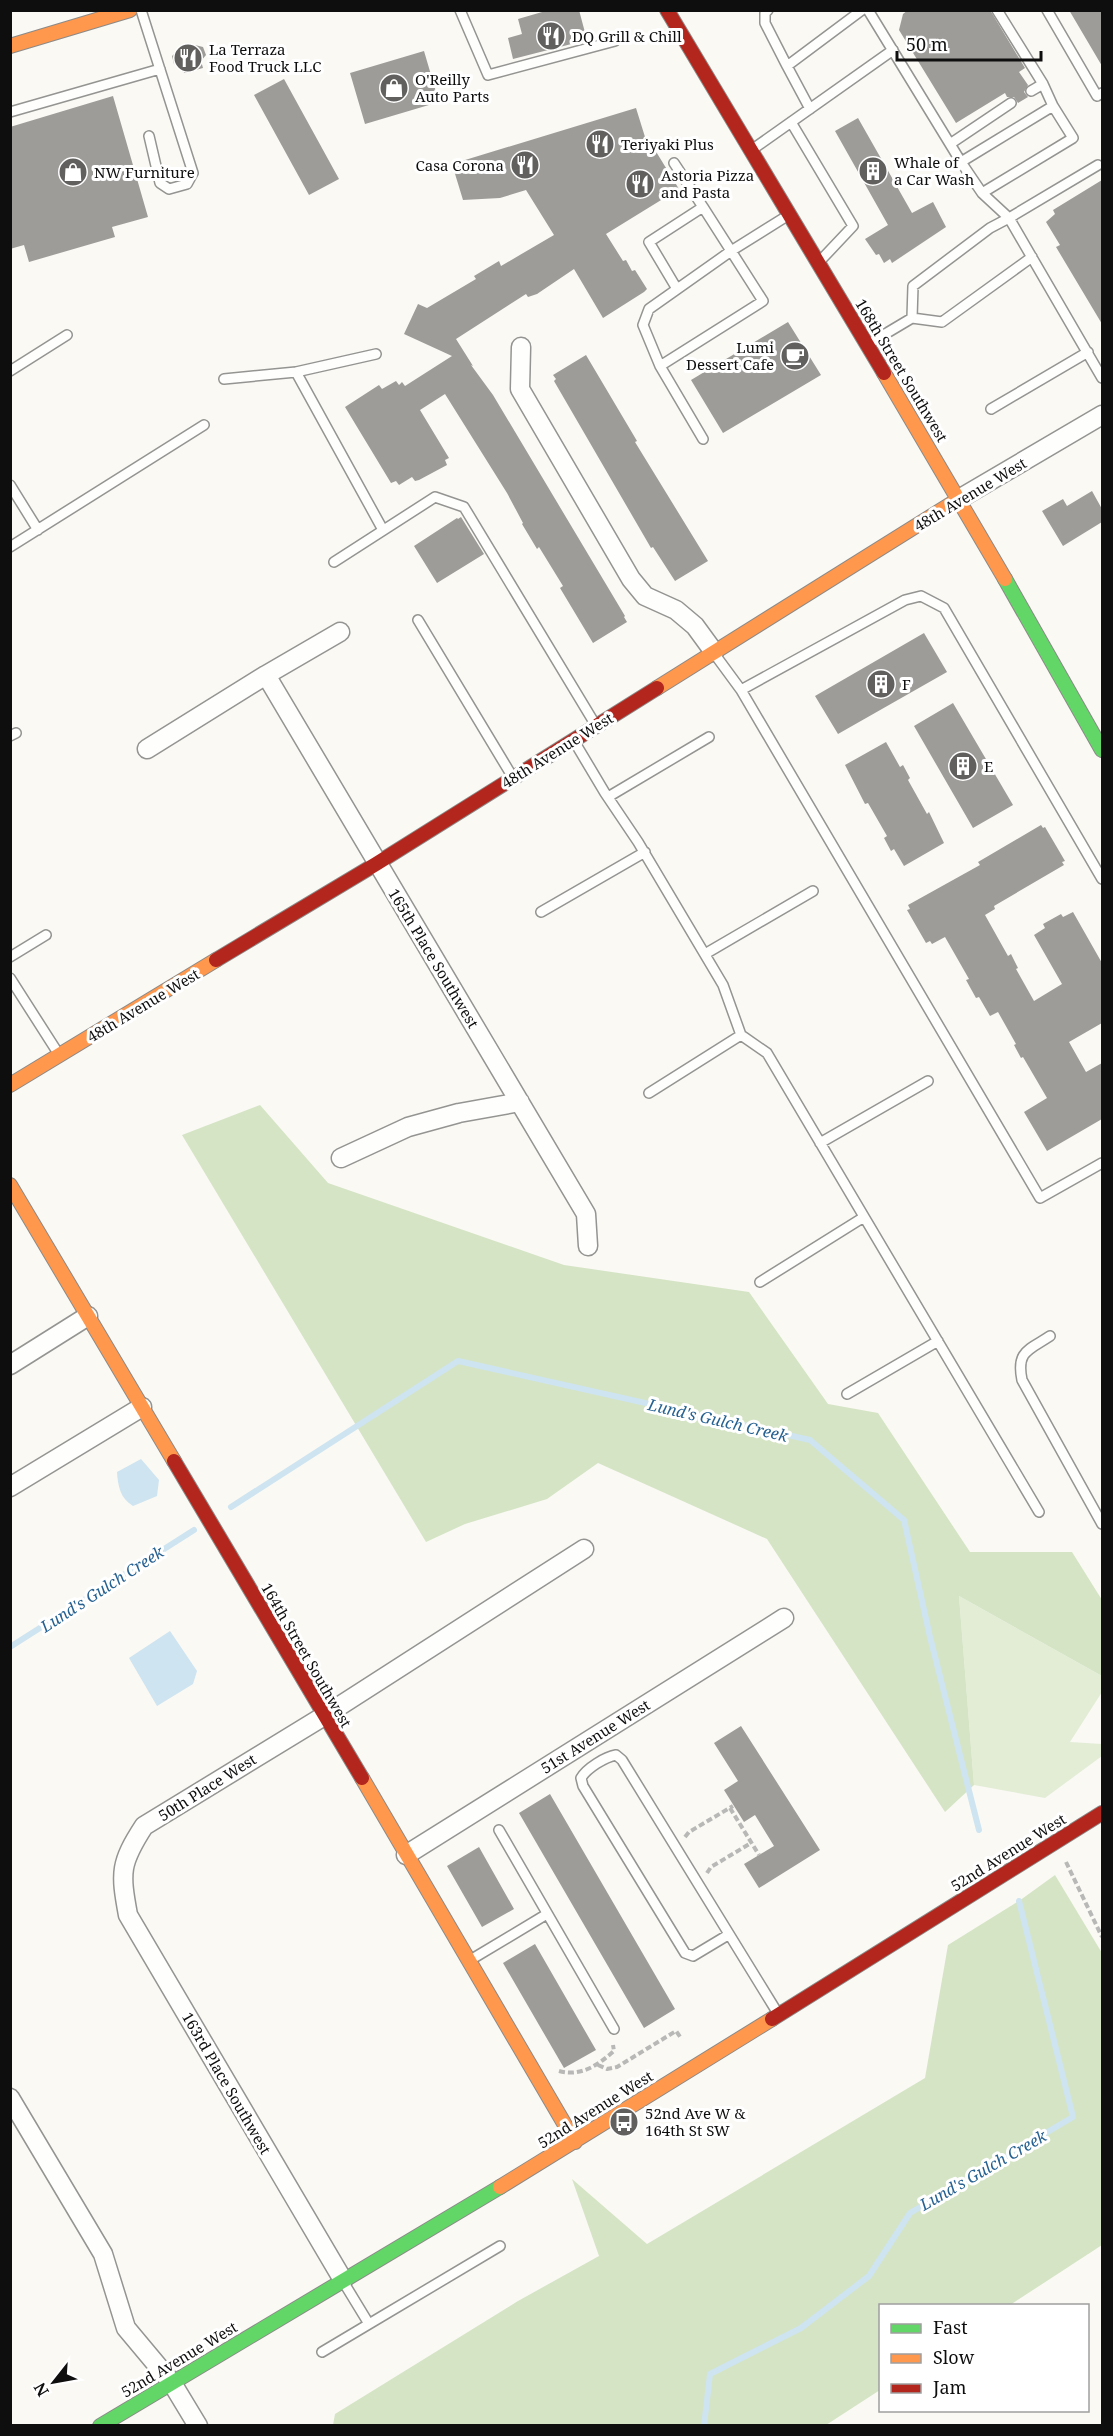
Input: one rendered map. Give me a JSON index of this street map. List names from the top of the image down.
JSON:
{
  "streets": {
    "main road": [
      "168th Street Southwest",
      "48th Avenue West",
      "164th Street Southwest",
      "52nd Avenue West"
    ],
    "street": [
      "165th Place Southwest",
      "51st Avenue West",
      "50th Place West",
      "163rd Place Southwest"
    ]
  },
  "crossings": [
    ["168th Street Southwest", "48th Avenue West"],
    ["48th Avenue West", "165th Place Southwest"],
    ["164th Street Southwest", "51st Avenue West"],
    ["164th Street Southwest", "50th Place West"],
    ["164th Street Southwest", "52nd Avenue West"],
    ["50th Place West", "163rd Place Southwest"],
    ["52nd Avenue West", "163rd Place Southwest"]
  ],
  "water": ["Lund's Gulch Creek"],
  "places": {
    "restaurant": [
      "DQ Grill & Chill",
      "La Terraza Food Truck LLC",
      "Teriyaki Plus",
      "Casa Corona",
      "Astoria Pizza and Pasta"
    ],
    "shop": ["O'Reilly Auto Parts", "NW Furniture"],
    "building": ["Whale of a Car Wash", "F", "E"],
    "cafe": ["Lumi Dessert Cafe"],
    "bus stop": ["52nd Ave W & 164th St SW"]
  },
  "legend": ["Fast", "Slow", "Jam"],
  "scale_bar": "50 m",
  "north": "bottom left"
}
